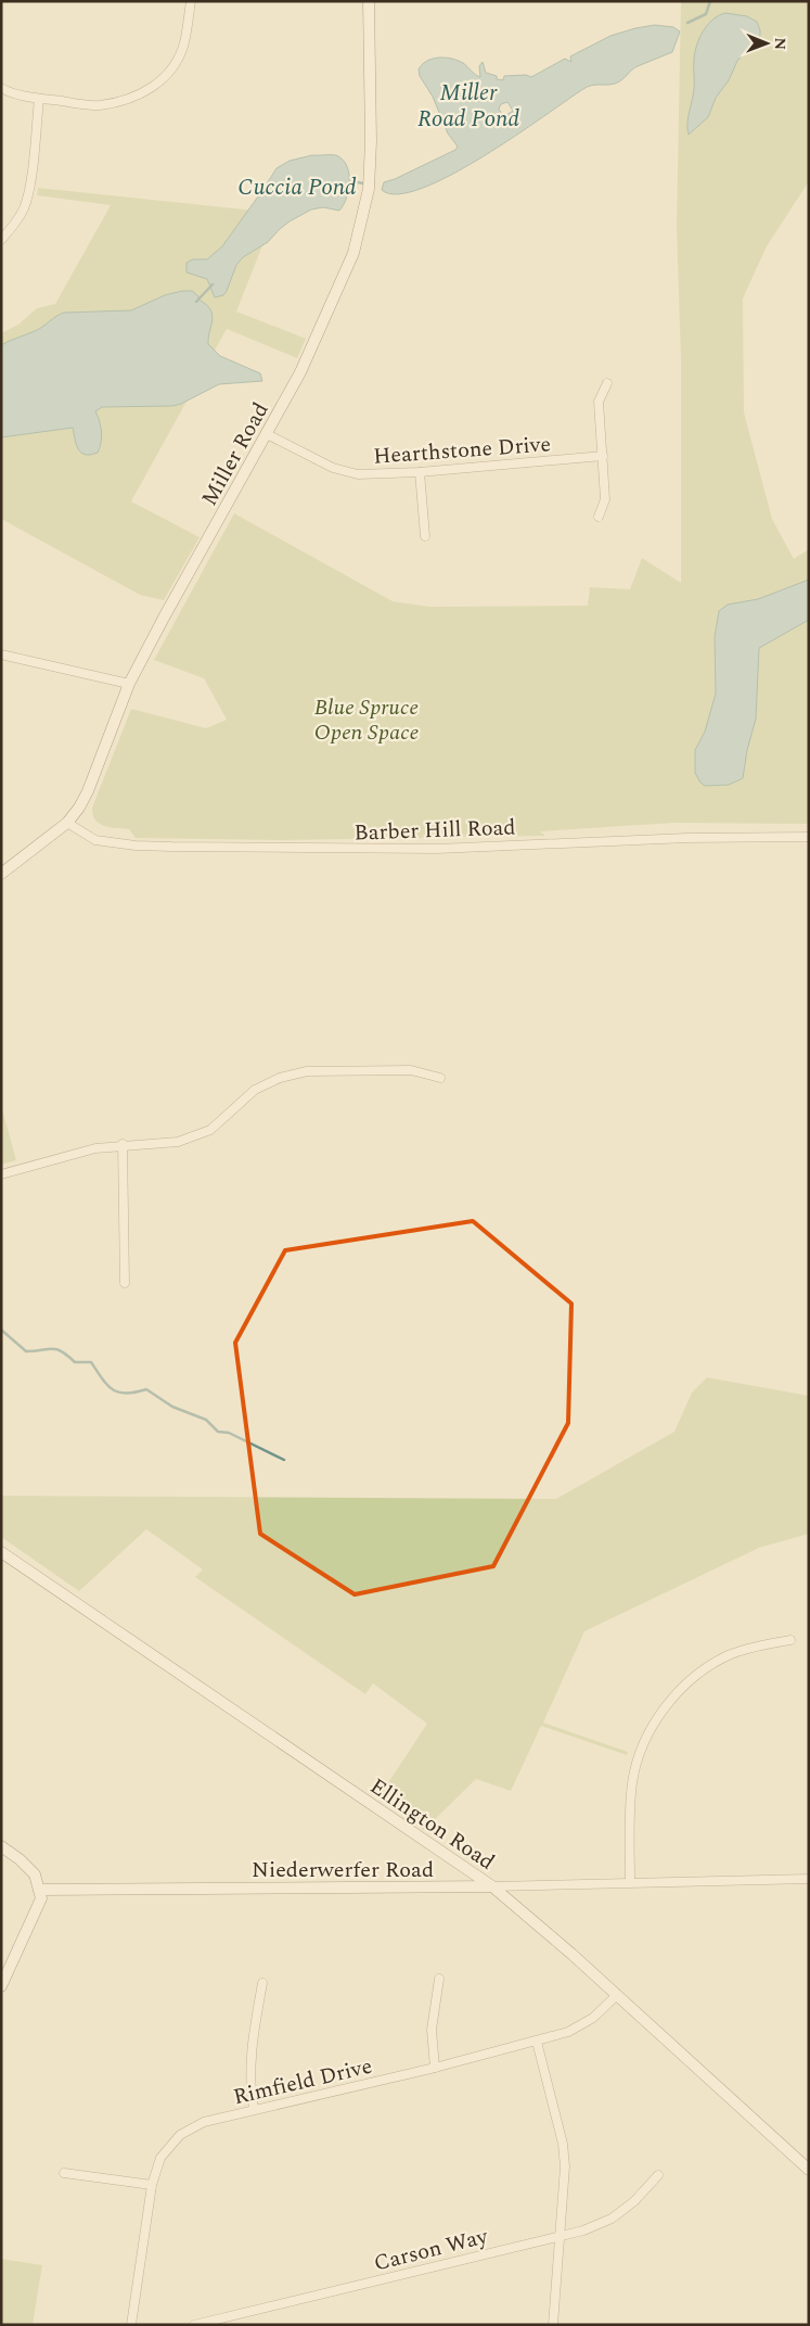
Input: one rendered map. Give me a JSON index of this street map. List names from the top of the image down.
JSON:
{
  "streets": {
    "street": [
      "Hearthstone Drive",
      "Miller Road",
      "Barber Hill Road",
      "Ellington Road",
      "Niederwerfer Road",
      "Rimfield Drive",
      "Carson Way"
    ]
  },
  "crossings": [
    ["Hearthstone Drive", "Miller Road"],
    ["Miller Road", "Barber Hill Road"],
    ["Ellington Road", "Niederwerfer Road"],
    ["Ellington Road", "Rimfield Drive"]
  ],
  "water": ["Miller Road Pond", "Cuccia Pond"],
  "parks": ["Blue Spruce Open Space"],
  "north": "right"
}
